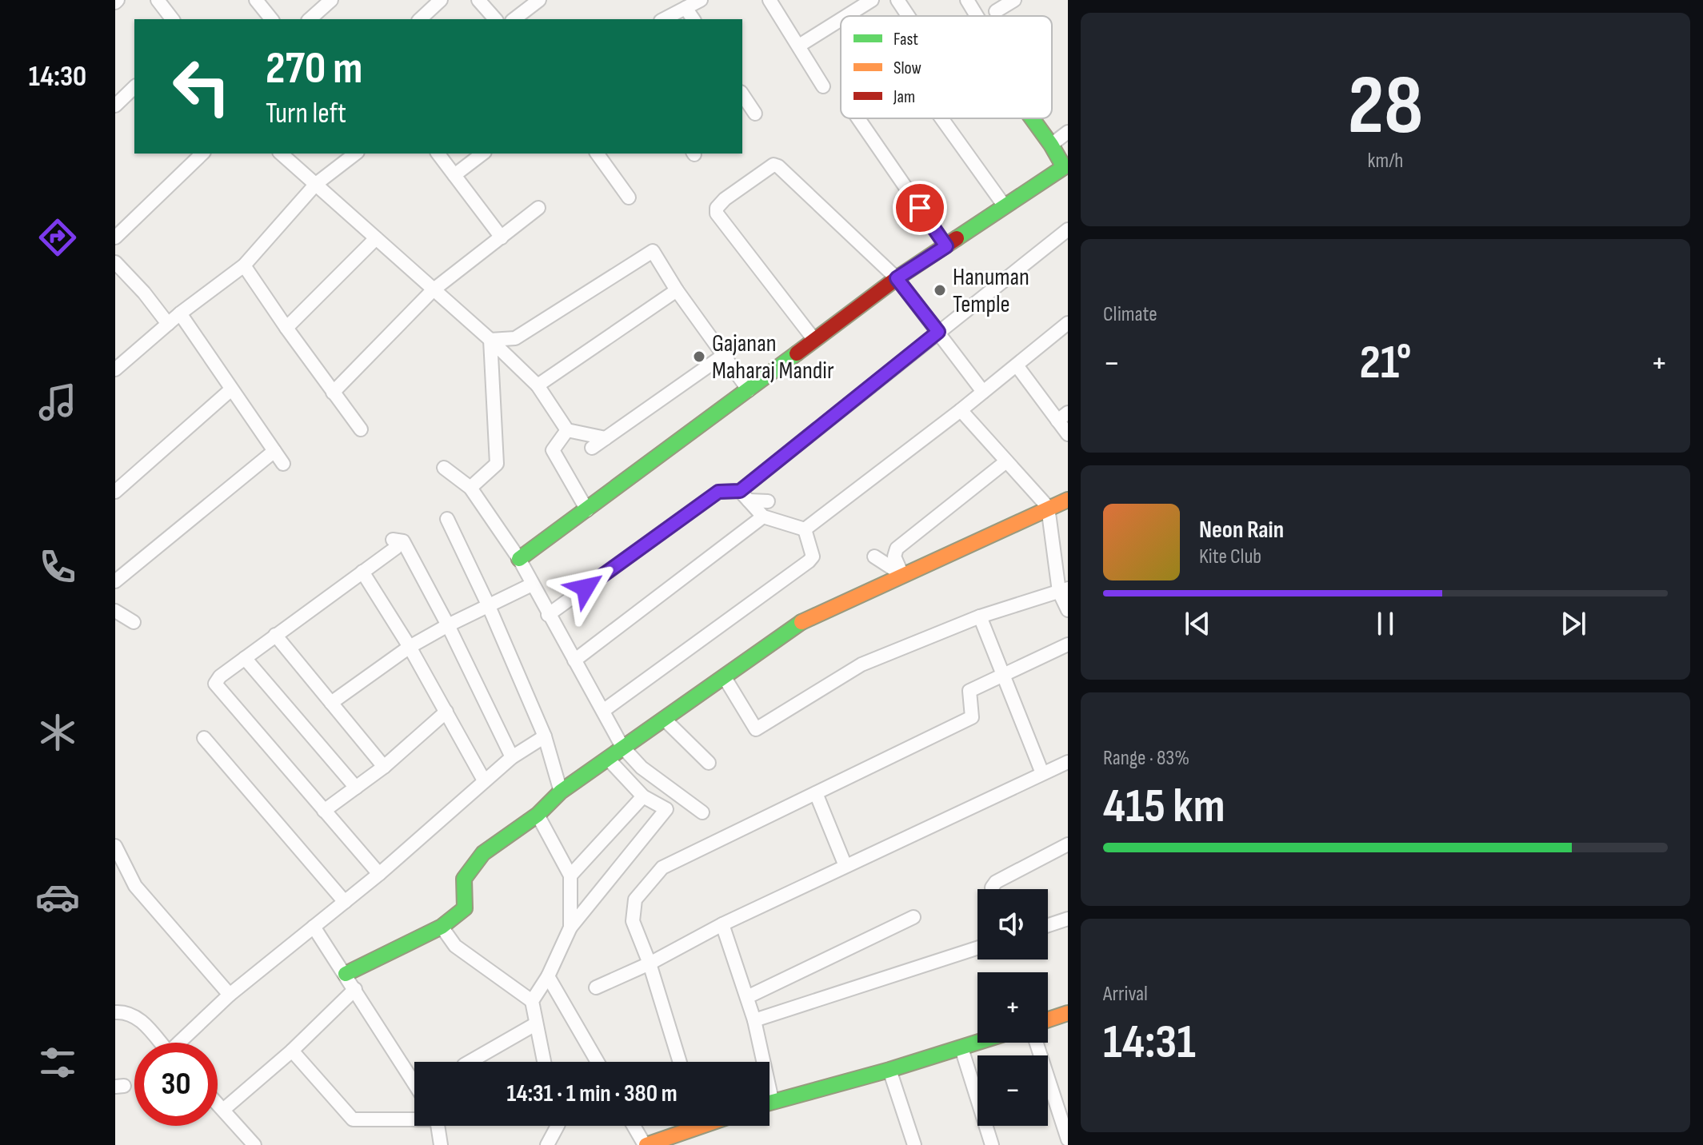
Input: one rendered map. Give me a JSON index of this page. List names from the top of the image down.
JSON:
{
  "places": ["Hanuman Temple", "Gajanan Maharaj Mandir"],
  "legend": ["Fast", "Slow", "Jam"],
  "page": {
    "tabs": "14:30",
    "tile": [
      ["28", "km/h"],
      "Climate",
      ["Range · 83%", "415 km"],
      ["Arrival", "14:31"]
    ],
    "turn": ["270 m", "Turn left"],
    "heat": ["−", "21°", "+"],
    "song": ["Neon Rain", "Kite Club"],
    "map_buttons": ["+", "−"],
    "limit": "30",
    "trip": "14:31 · 1 min · 380 m"
  }
}
